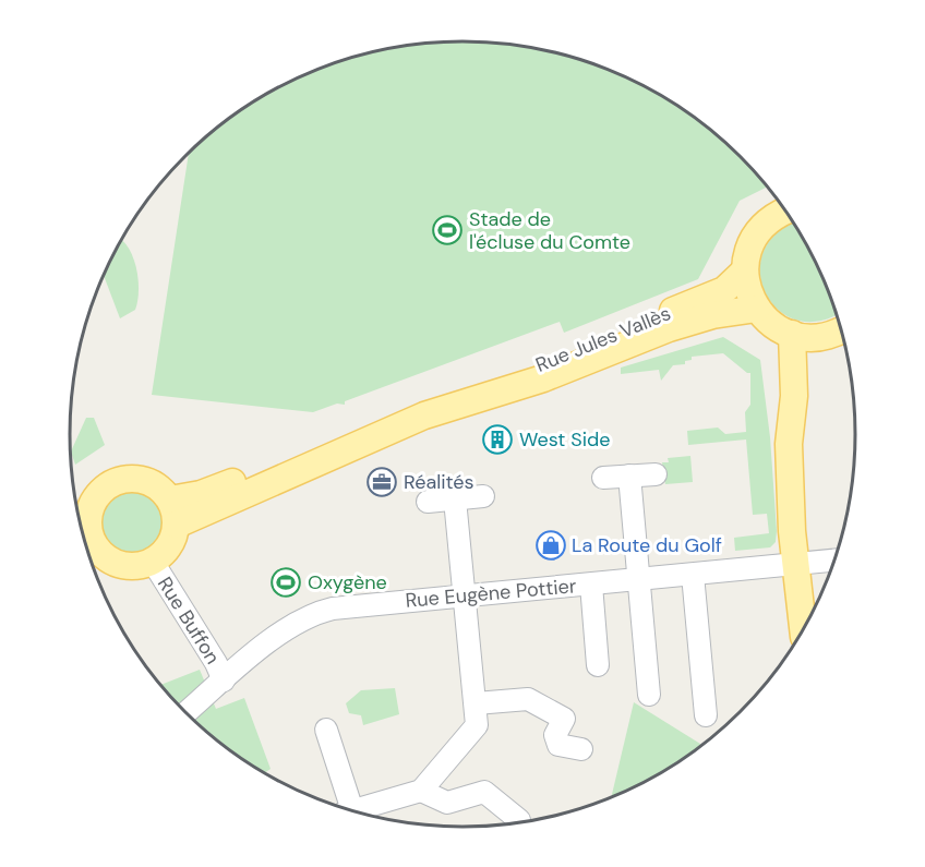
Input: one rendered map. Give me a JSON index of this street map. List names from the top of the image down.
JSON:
{
  "streets": {
    "main road": ["Rue Jules Vallès"],
    "street": ["Rue Eugène Pottier", "Rue Buffon"]
  },
  "crossings": [
    ["Rue Jules Vallès", "Rue Buffon"],
    ["Rue Eugène Pottier", "Rue Buffon"]
  ],
  "places": {
    "sports": ["Stade de l'écluse du Comte", "Oxygène"],
    "building": ["West Side"],
    "office": ["Réalités"],
    "shop": ["La Route du Golf"]
  }
}
